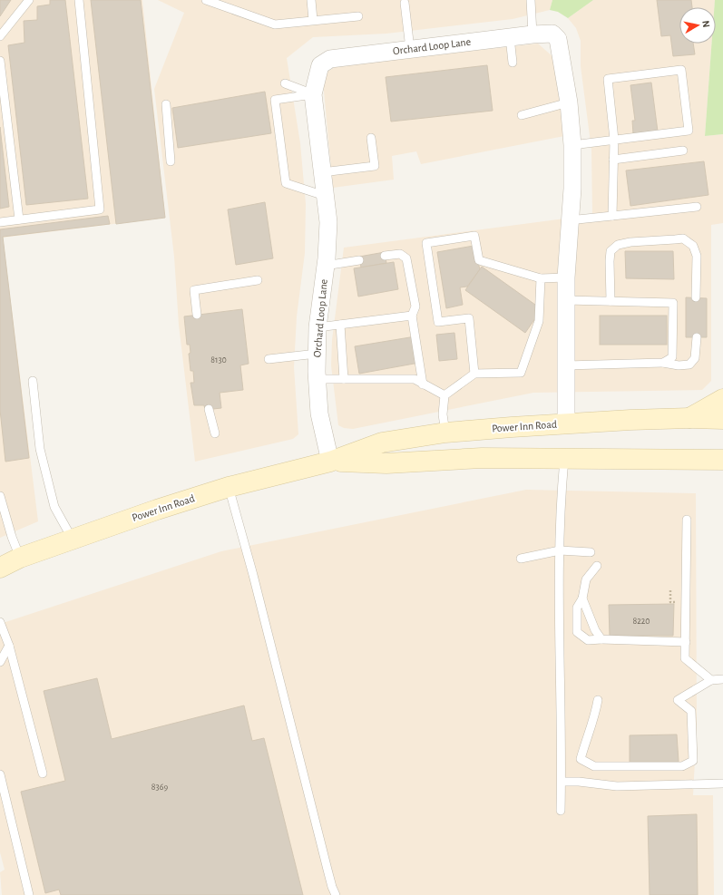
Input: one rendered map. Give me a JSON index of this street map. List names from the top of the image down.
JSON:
{
  "streets": {
    "main road": ["Power Inn Road"],
    "street": ["Orchard Loop Lane"]
  },
  "crossings": [
    ["Orchard Loop Lane", "Power Inn Road"]
  ],
  "house_numbers": ["8130", "8220", "8369"],
  "north": "right"
}
